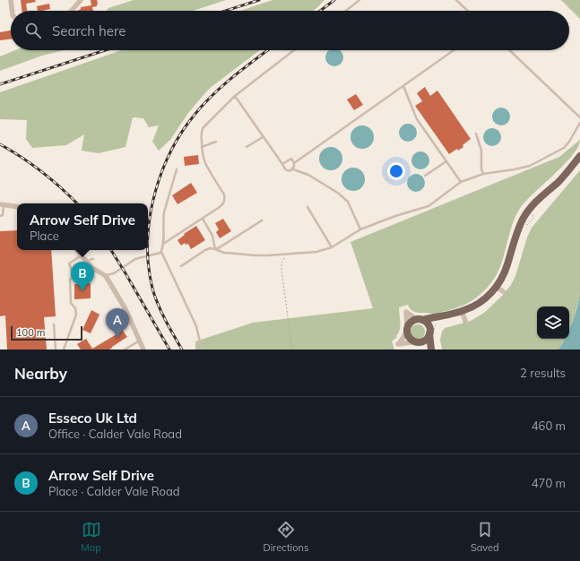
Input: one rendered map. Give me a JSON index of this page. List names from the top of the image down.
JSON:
{
  "scale_bar": "100 m",
  "page": {
    "search": "Search here",
    "popup": ["Arrow Self Drive", "Place"],
    "pins": ["B", "A"],
    "scale": "100 m",
    "heading": ["Nearby", "2 results"],
    "list": [
      {
        "mark": "A",
        "name": "Esseco Uk Ltd",
        "note": "Office · Calder Vale Road",
        "value": "460 m"
      },
      {
        "mark": "B",
        "name": "Arrow Self Drive",
        "note": "Place · Calder Vale Road",
        "value": "470 m"
      }
    ],
    "nav": ["Map", "Directions", "Saved"]
  }
}
